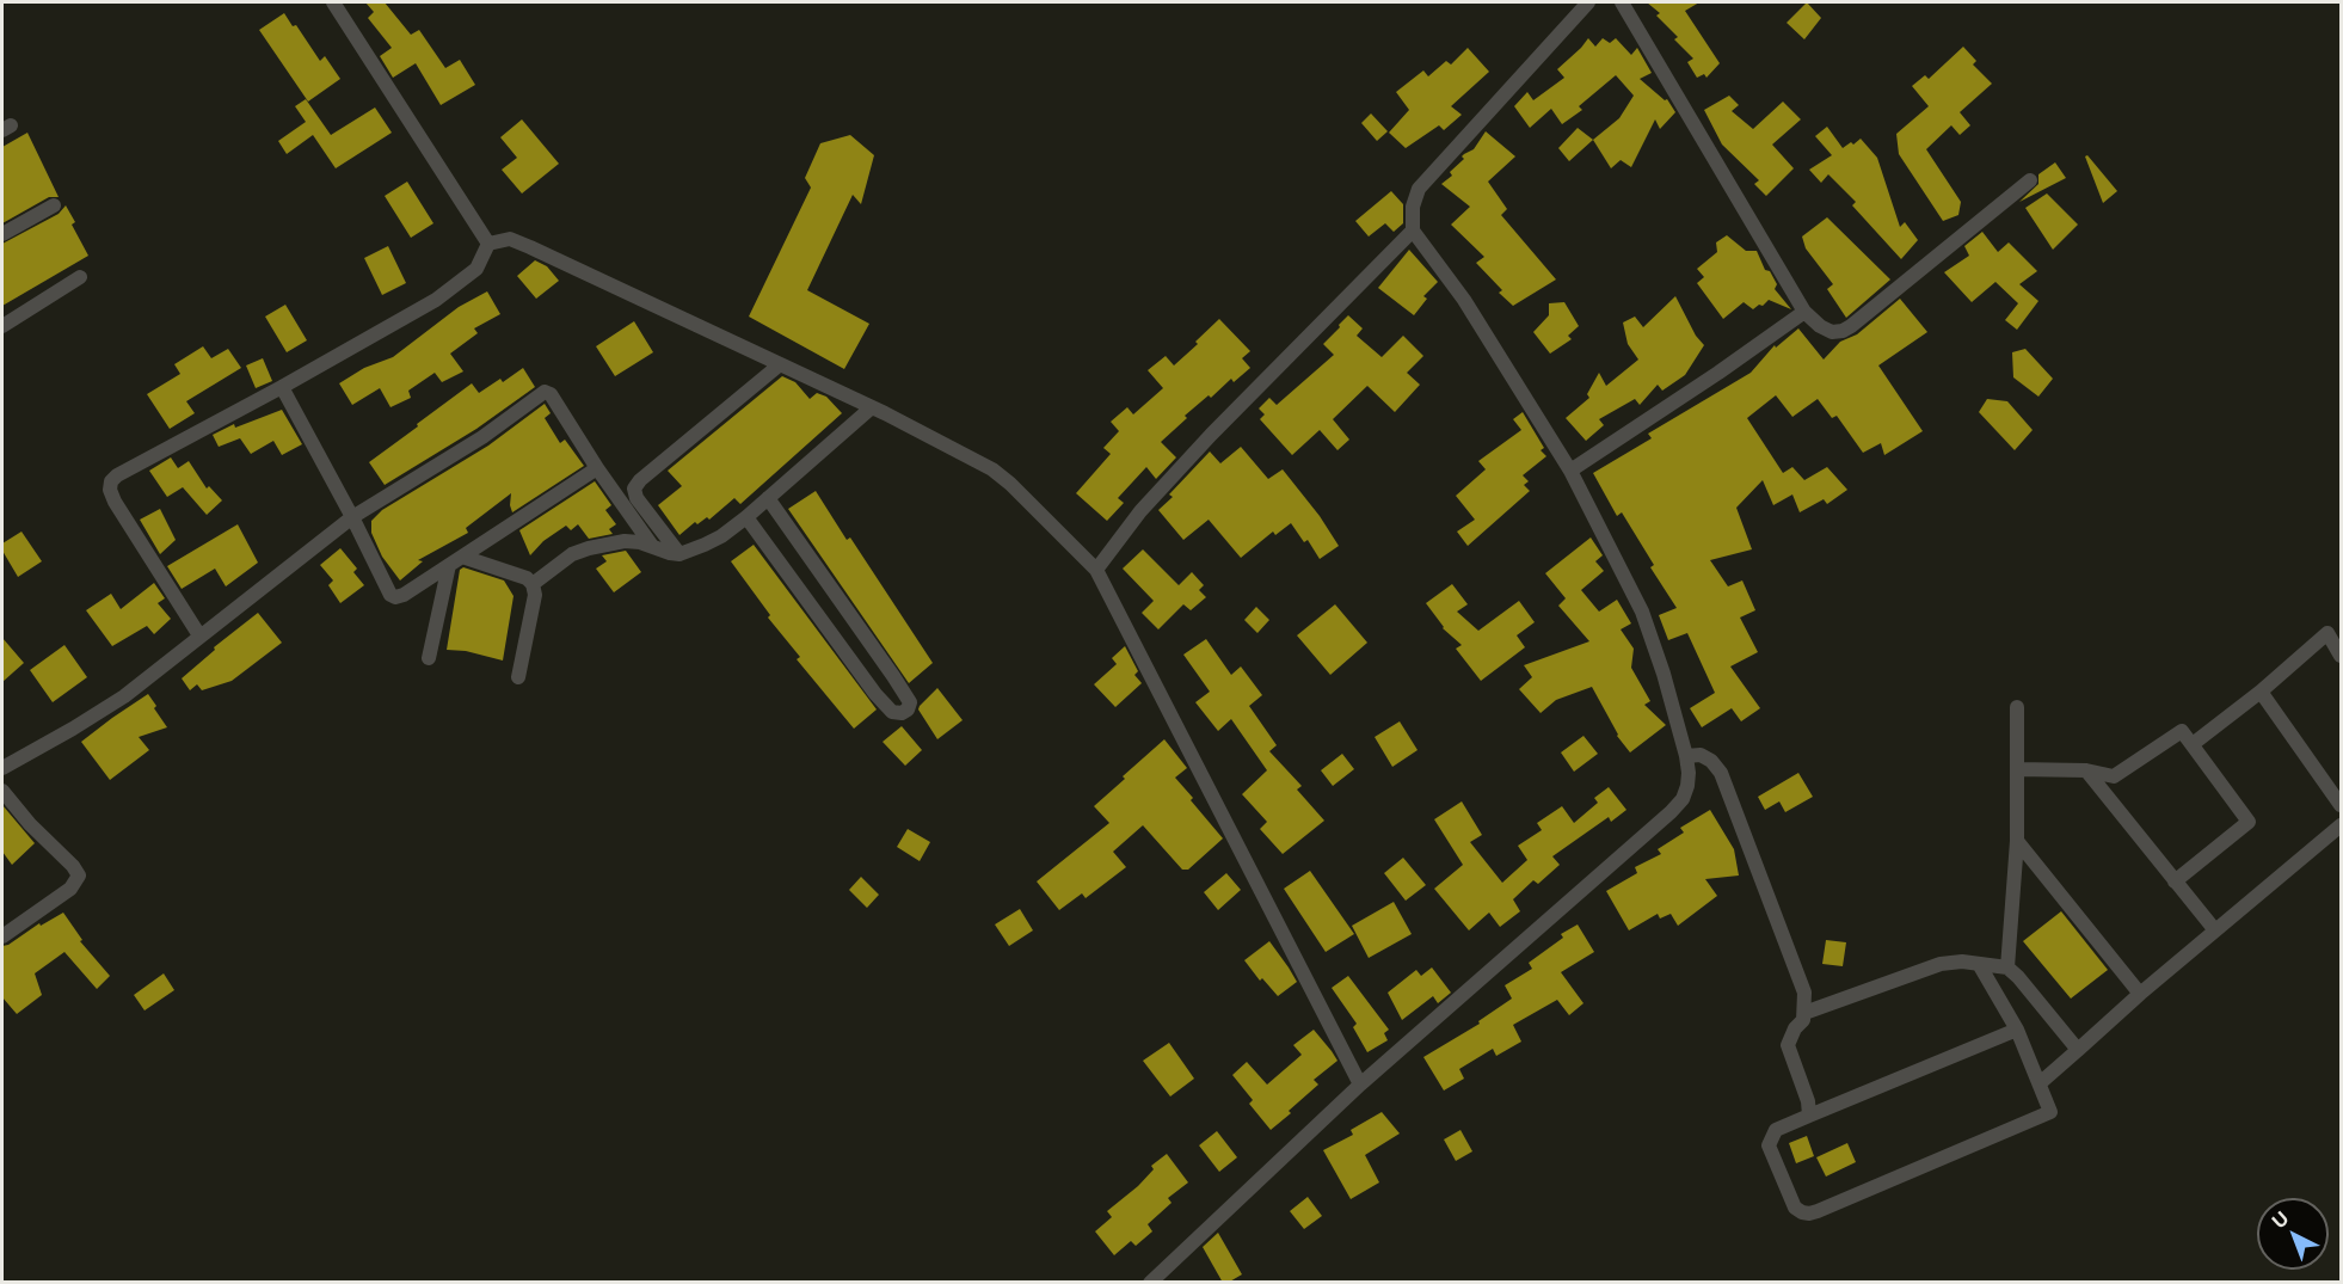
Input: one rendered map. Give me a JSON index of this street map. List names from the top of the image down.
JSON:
{
  "north": "top left"
}
